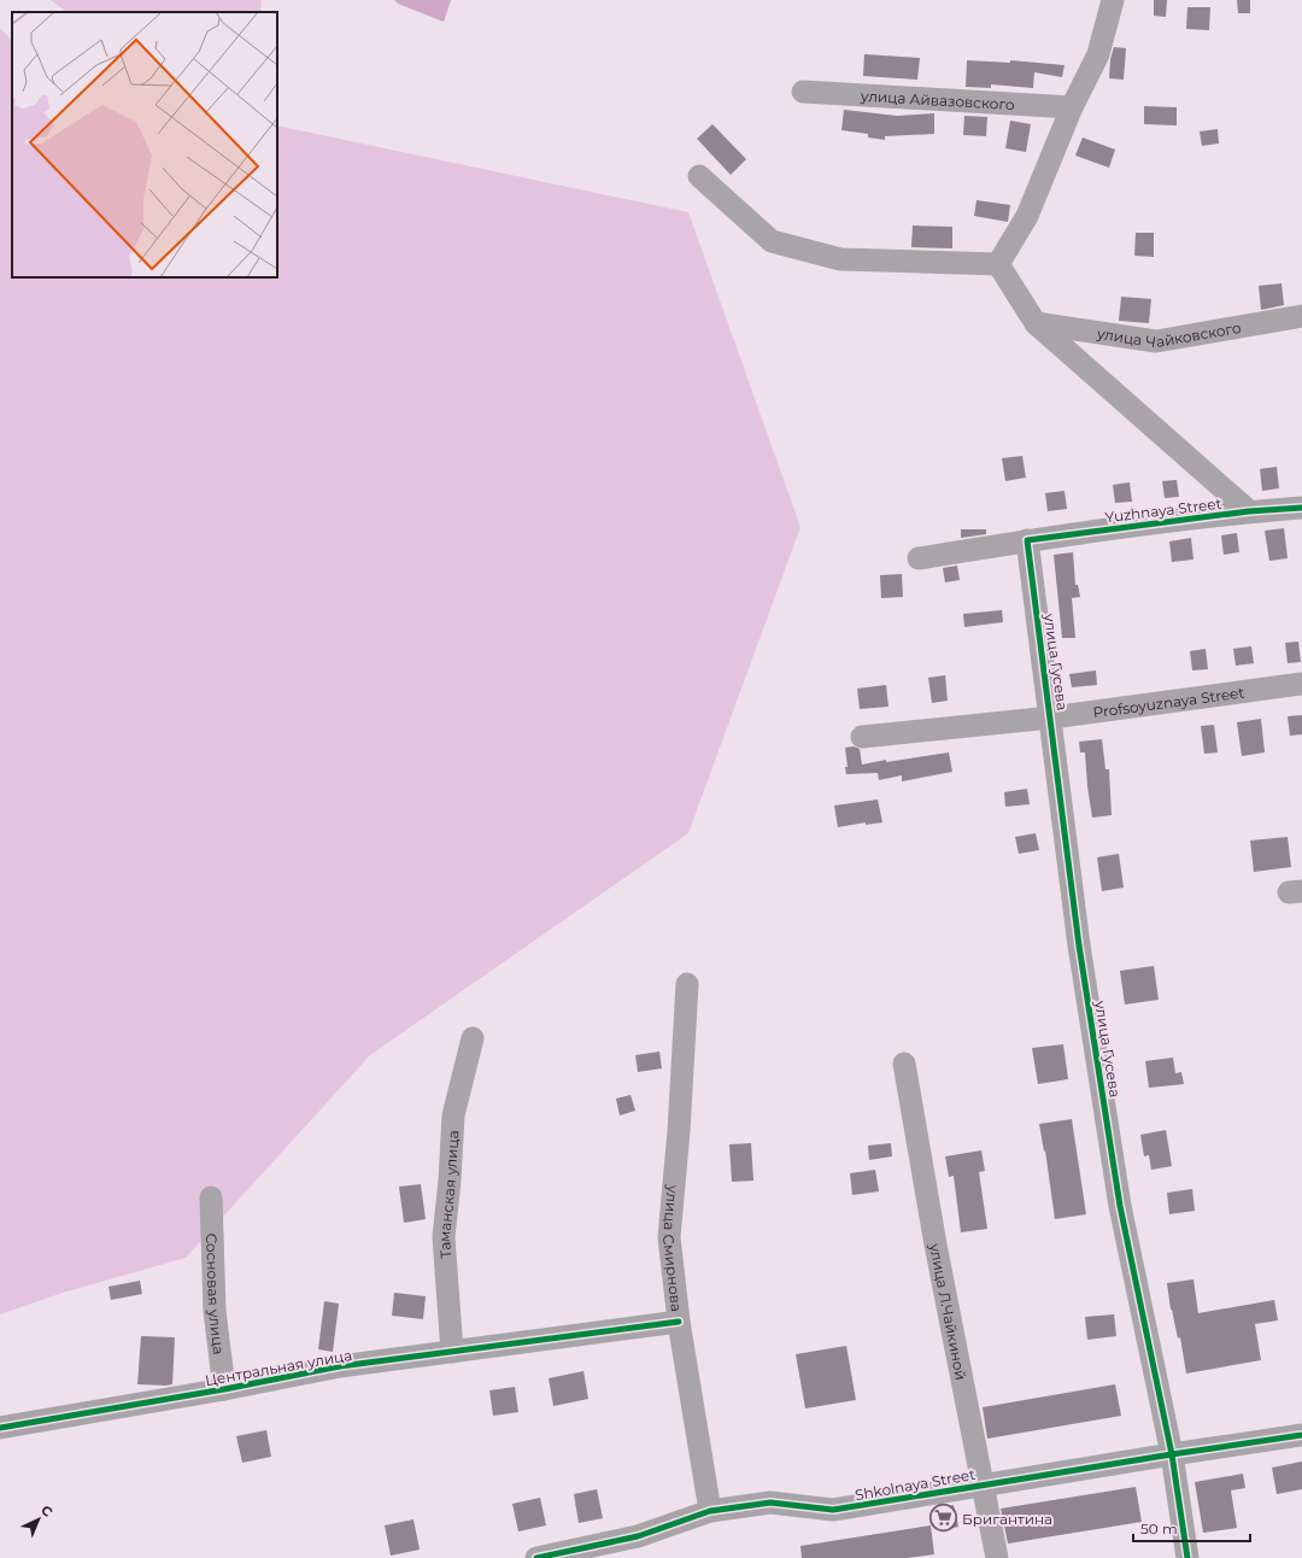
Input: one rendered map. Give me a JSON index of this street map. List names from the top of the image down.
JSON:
{
  "streets": {
    "street": [
      "улица Айвазовского",
      "улица Чайковского",
      "Yuzhnaya Street",
      "улица Гусева",
      "Profsoyuznaya Street",
      "Таманская улица",
      "улица Смирнова",
      "Сосновая улица",
      "улица Л.Чайкиной",
      "Центральная улица",
      "Shkolnaya Street"
    ]
  },
  "crossings": [
    ["Yuzhnaya Street", "улица Гусева"],
    ["улица Гусева", "Profsoyuznaya Street"],
    ["улица Гусева", "Shkolnaya Street"],
    ["Таманская улица", "Центральная улица"],
    ["улица Смирнова", "Центральная улица"],
    ["улица Смирнова", "Shkolnaya Street"],
    ["Сосновая улица", "Центральная улица"],
    ["улица Л.Чайкиной", "Shkolnaya Street"]
  ],
  "places": {
    "supermarket": ["Бригантина"]
  },
  "scale_bar": "50 m",
  "north": "top right"
}
